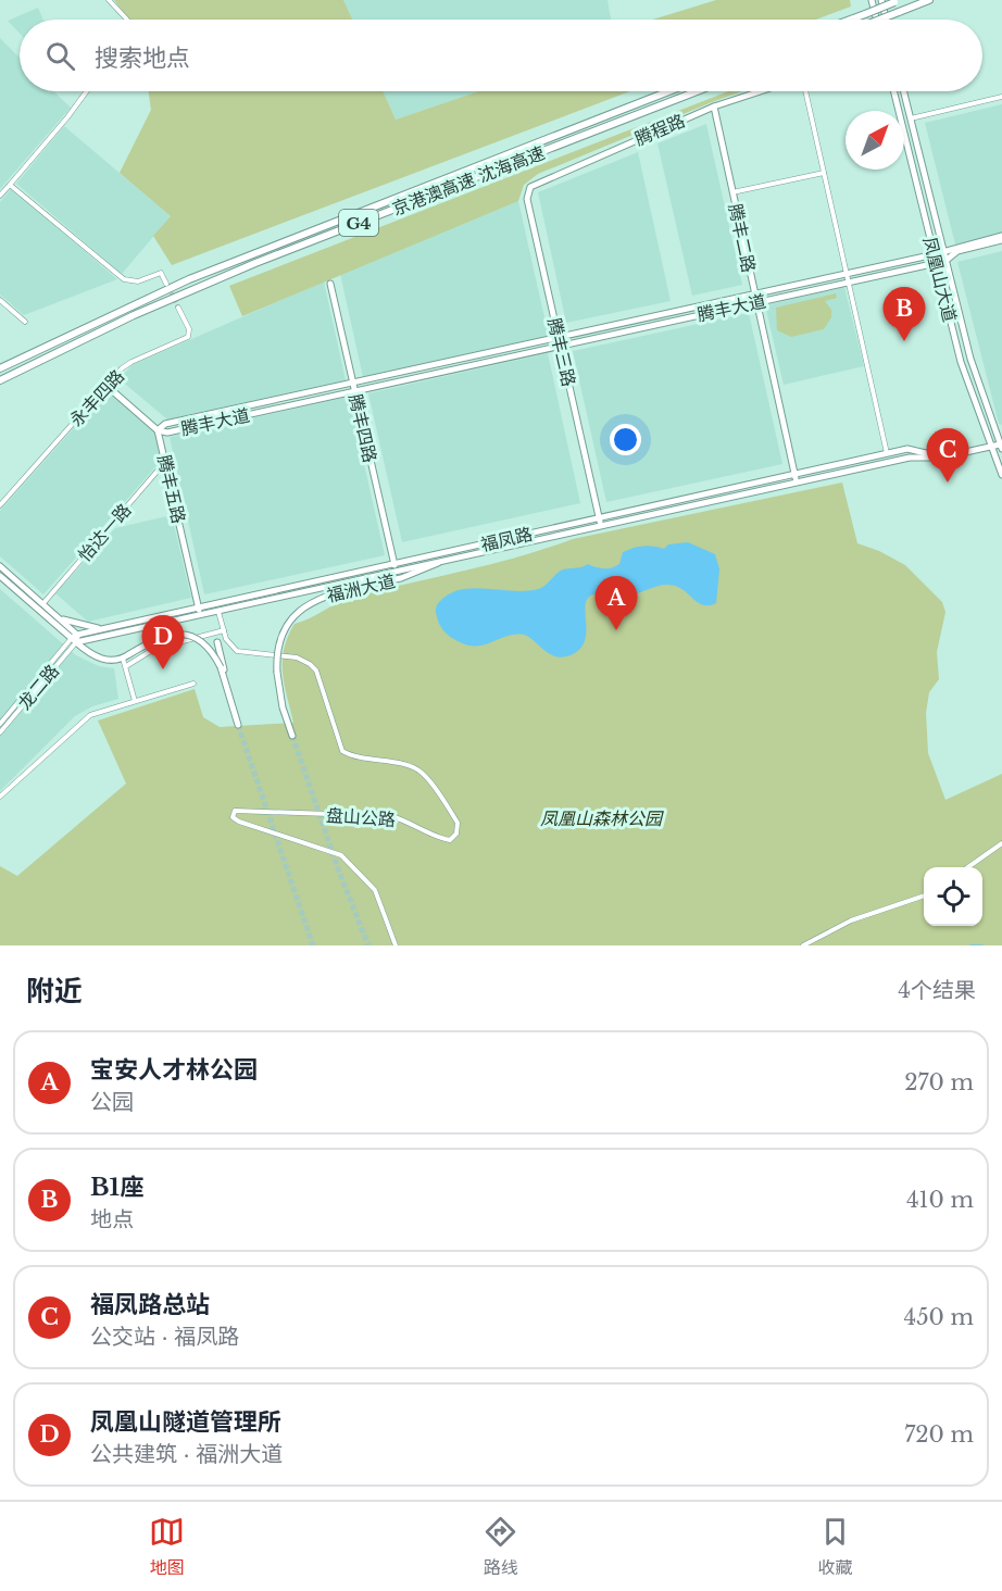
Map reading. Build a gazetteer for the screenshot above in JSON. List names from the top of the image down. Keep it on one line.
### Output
{"streets":{"highway":["京港澳高速 沈海高速","G4"],"main road":["腾程路","腾丰二路","凤凰山大道","腾丰大道","腾丰三路","腾丰四路","腾丰五路","福凤路","福洲大道"],"street":["永丰四路","怡达一路","龙二路","盘山公路"]},"crossings":[["腾程路","腾丰二路"],["腾程路","腾丰三路"],["腾丰二路","腾丰大道"],["腾丰二路","福凤路"],["凤凰山大道","腾丰大道"],["凤凰山大道","福凤路"],["腾丰大道","腾丰三路"],["腾丰大道","腾丰四路"],["腾丰大道","腾丰五路"],["腾丰三路","福凤路"],["永丰四路","腾丰五路"],["腾丰四路","福凤路"],["腾丰五路","怡达一路"],["腾丰五路","福凤路"],["福凤路","福洲大道"],["福凤路","龙二路"],["福凤路","盘山公路"]],"parks":["凤凰山森林公园"],"north":"top right","page":{"search":"搜索地点","pins":["B","C","A","D"],"heading":["附近","4个结果"],"list":[{"mark":"A","name":"宝安人才林公园","note":"公园","value":"270 m"},{"mark":"B","name":"B1座","note":"地点","value":"410 m"},{"mark":"C","name":"福凤路总站","note":"公交站 · 福凤路","value":"450 m"},{"mark":"D","name":"凤凰山隧道管理所","note":"公共建筑 · 福洲大道","value":"720 m"}],"nav":["地图","路线","收藏"]}}
